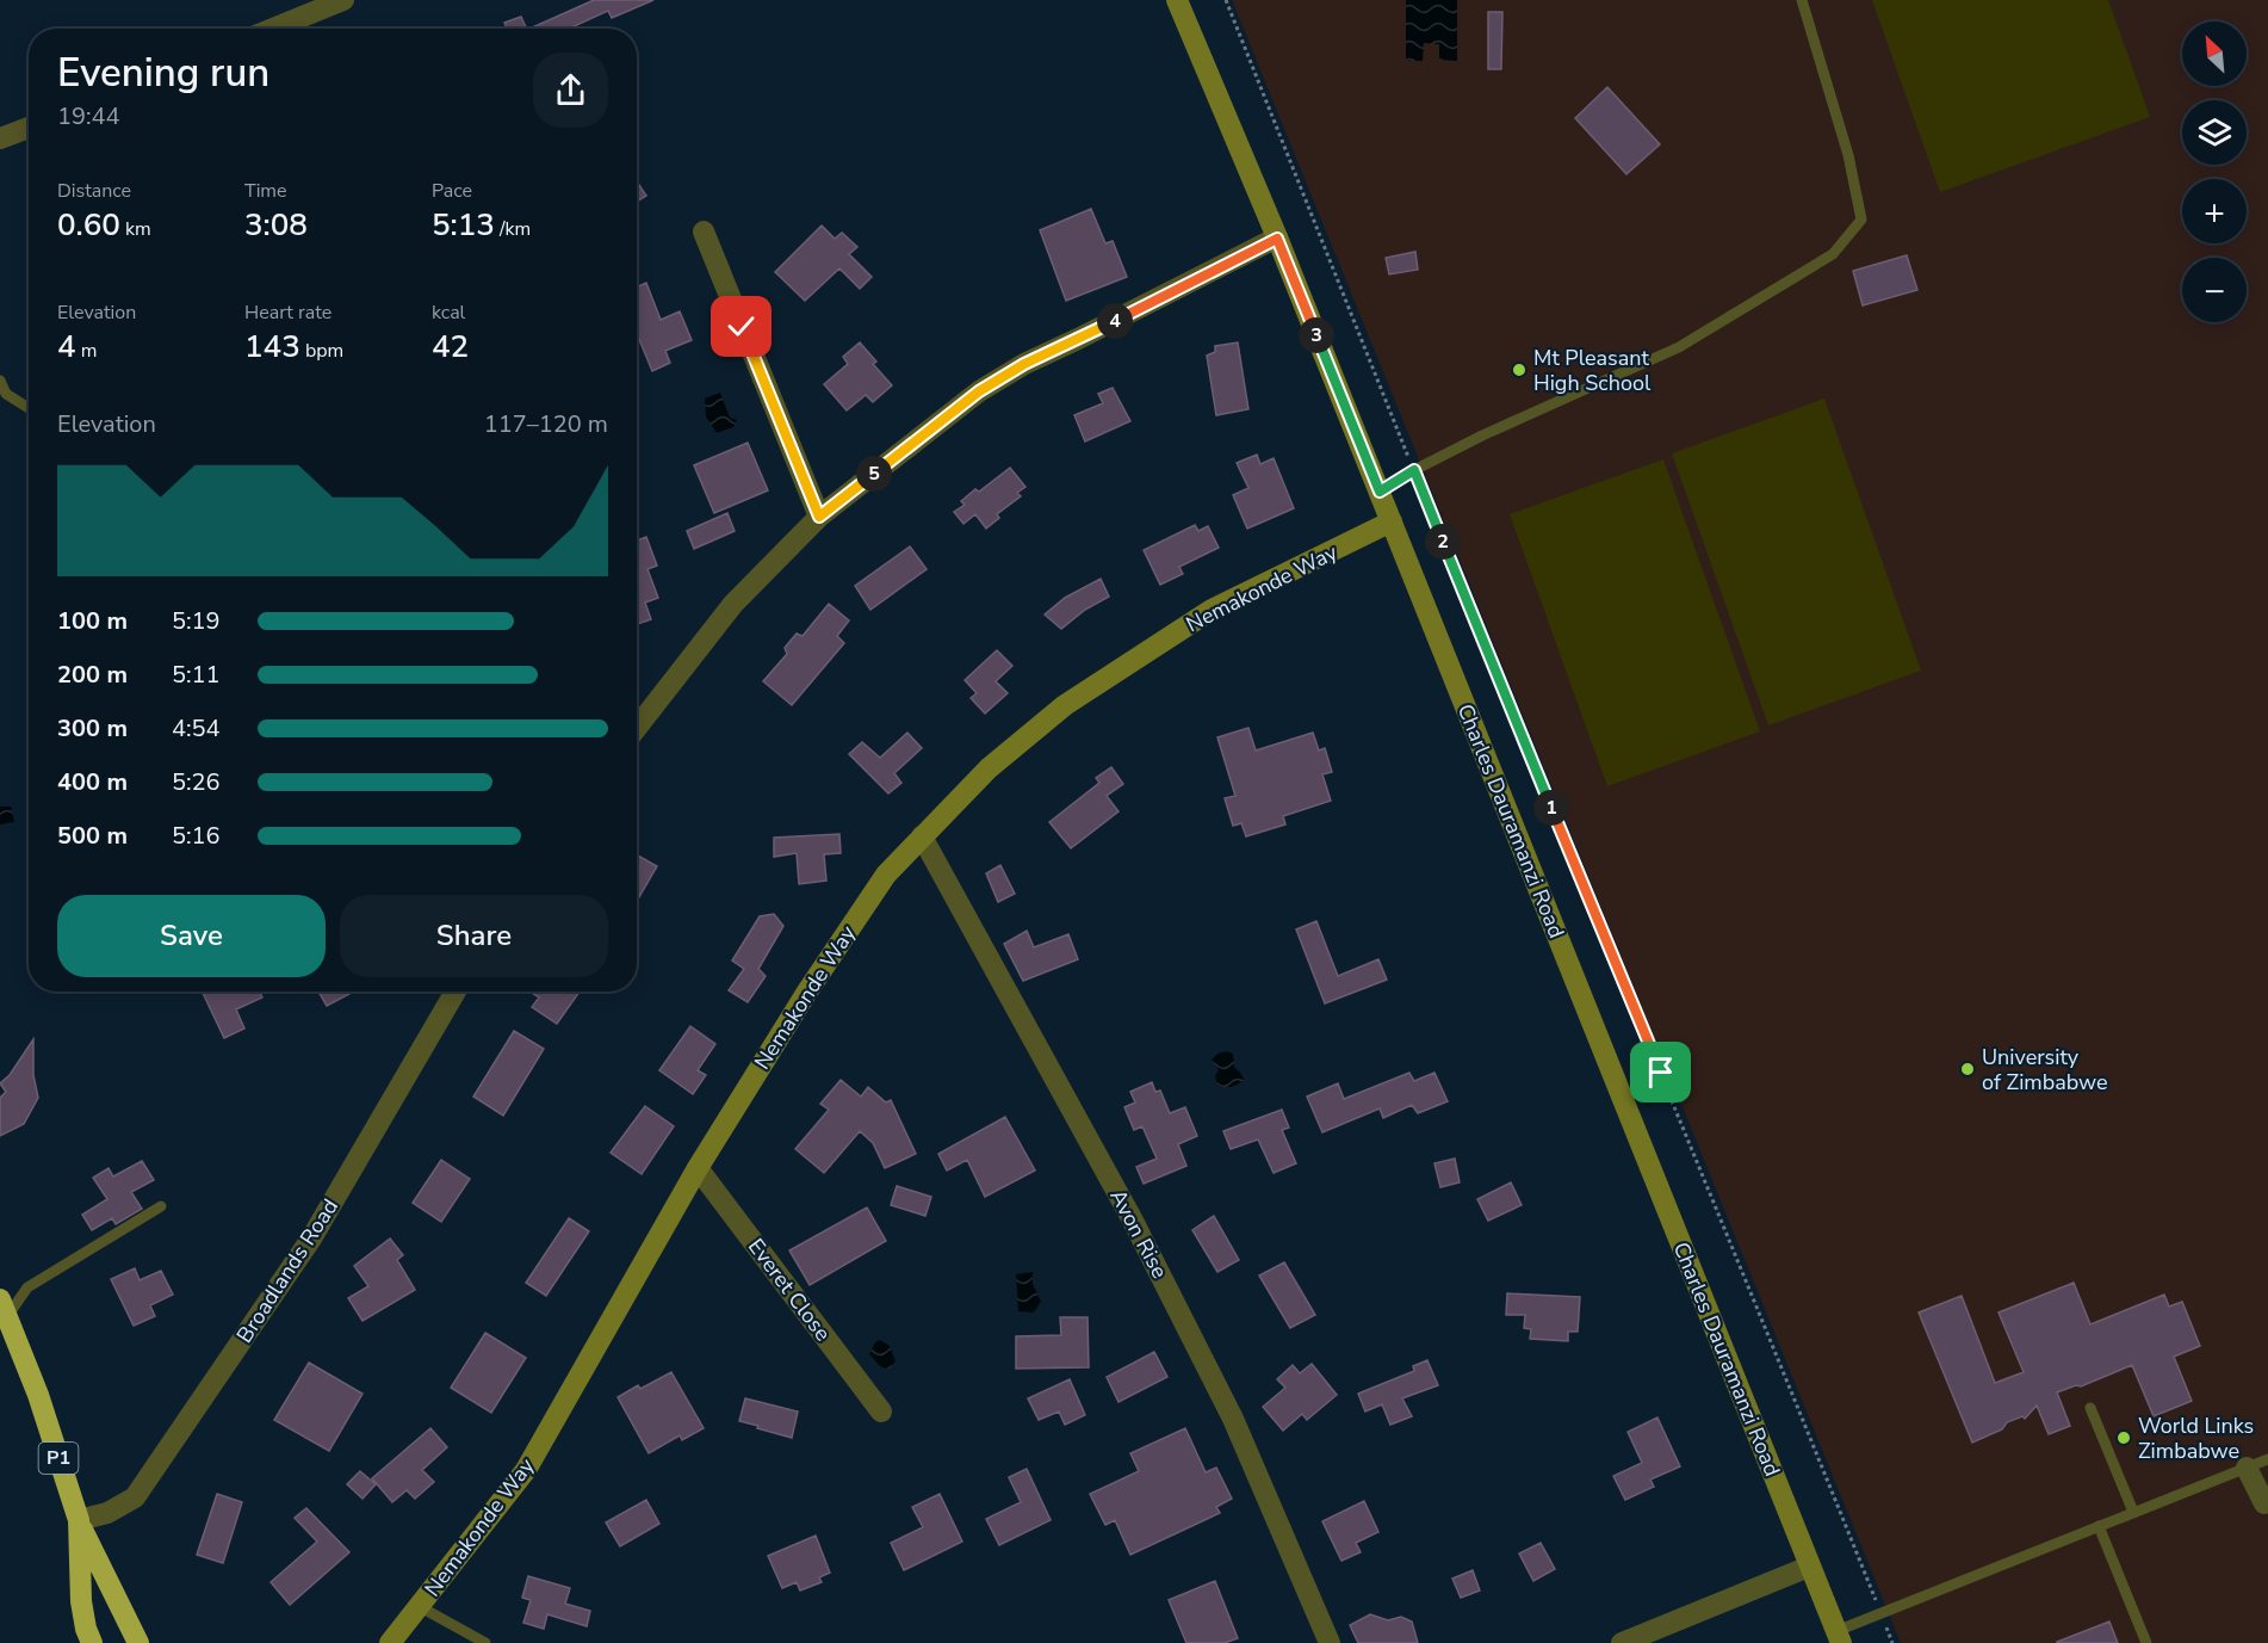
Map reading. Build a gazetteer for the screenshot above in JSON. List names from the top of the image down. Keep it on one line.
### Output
{"streets":{"highway":["P1"],"street":["Nemakonde Way","Charles Dauramanzi Road","Avon Rise","Broadlands Road","Everet Close"]},"crossings":[["Nemakonde Way","Charles Dauramanzi Road"],["Nemakonde Way","Avon Rise"],["Nemakonde Way","Everet Close"],["Broadlands Road","P1"]],"places":["Mt Pleasant High School","University of Zimbabwe","World Links Zimbabwe"],"north":"top left","page":{"map_buttons":["+","−"],"heading":["Evening run","19:44"],"stats":[["Distance","0.60 km"],["Time","3:08"],["Pace","5:13 /km"],["Elevation","4 m"],["Heart rate","143 bpm"],["kcal","42"]],"pins":["4","3","5","2","1"],"chart":["Elevation","117–120 m"],"list":[{"name":"100 m","note":"5:19"},{"name":"200 m","note":"5:11"},{"name":"300 m","note":"4:54"},{"name":"400 m","note":"5:26"},{"name":"500 m","note":"5:16"}],"buttons":["Save","Share"]}}
